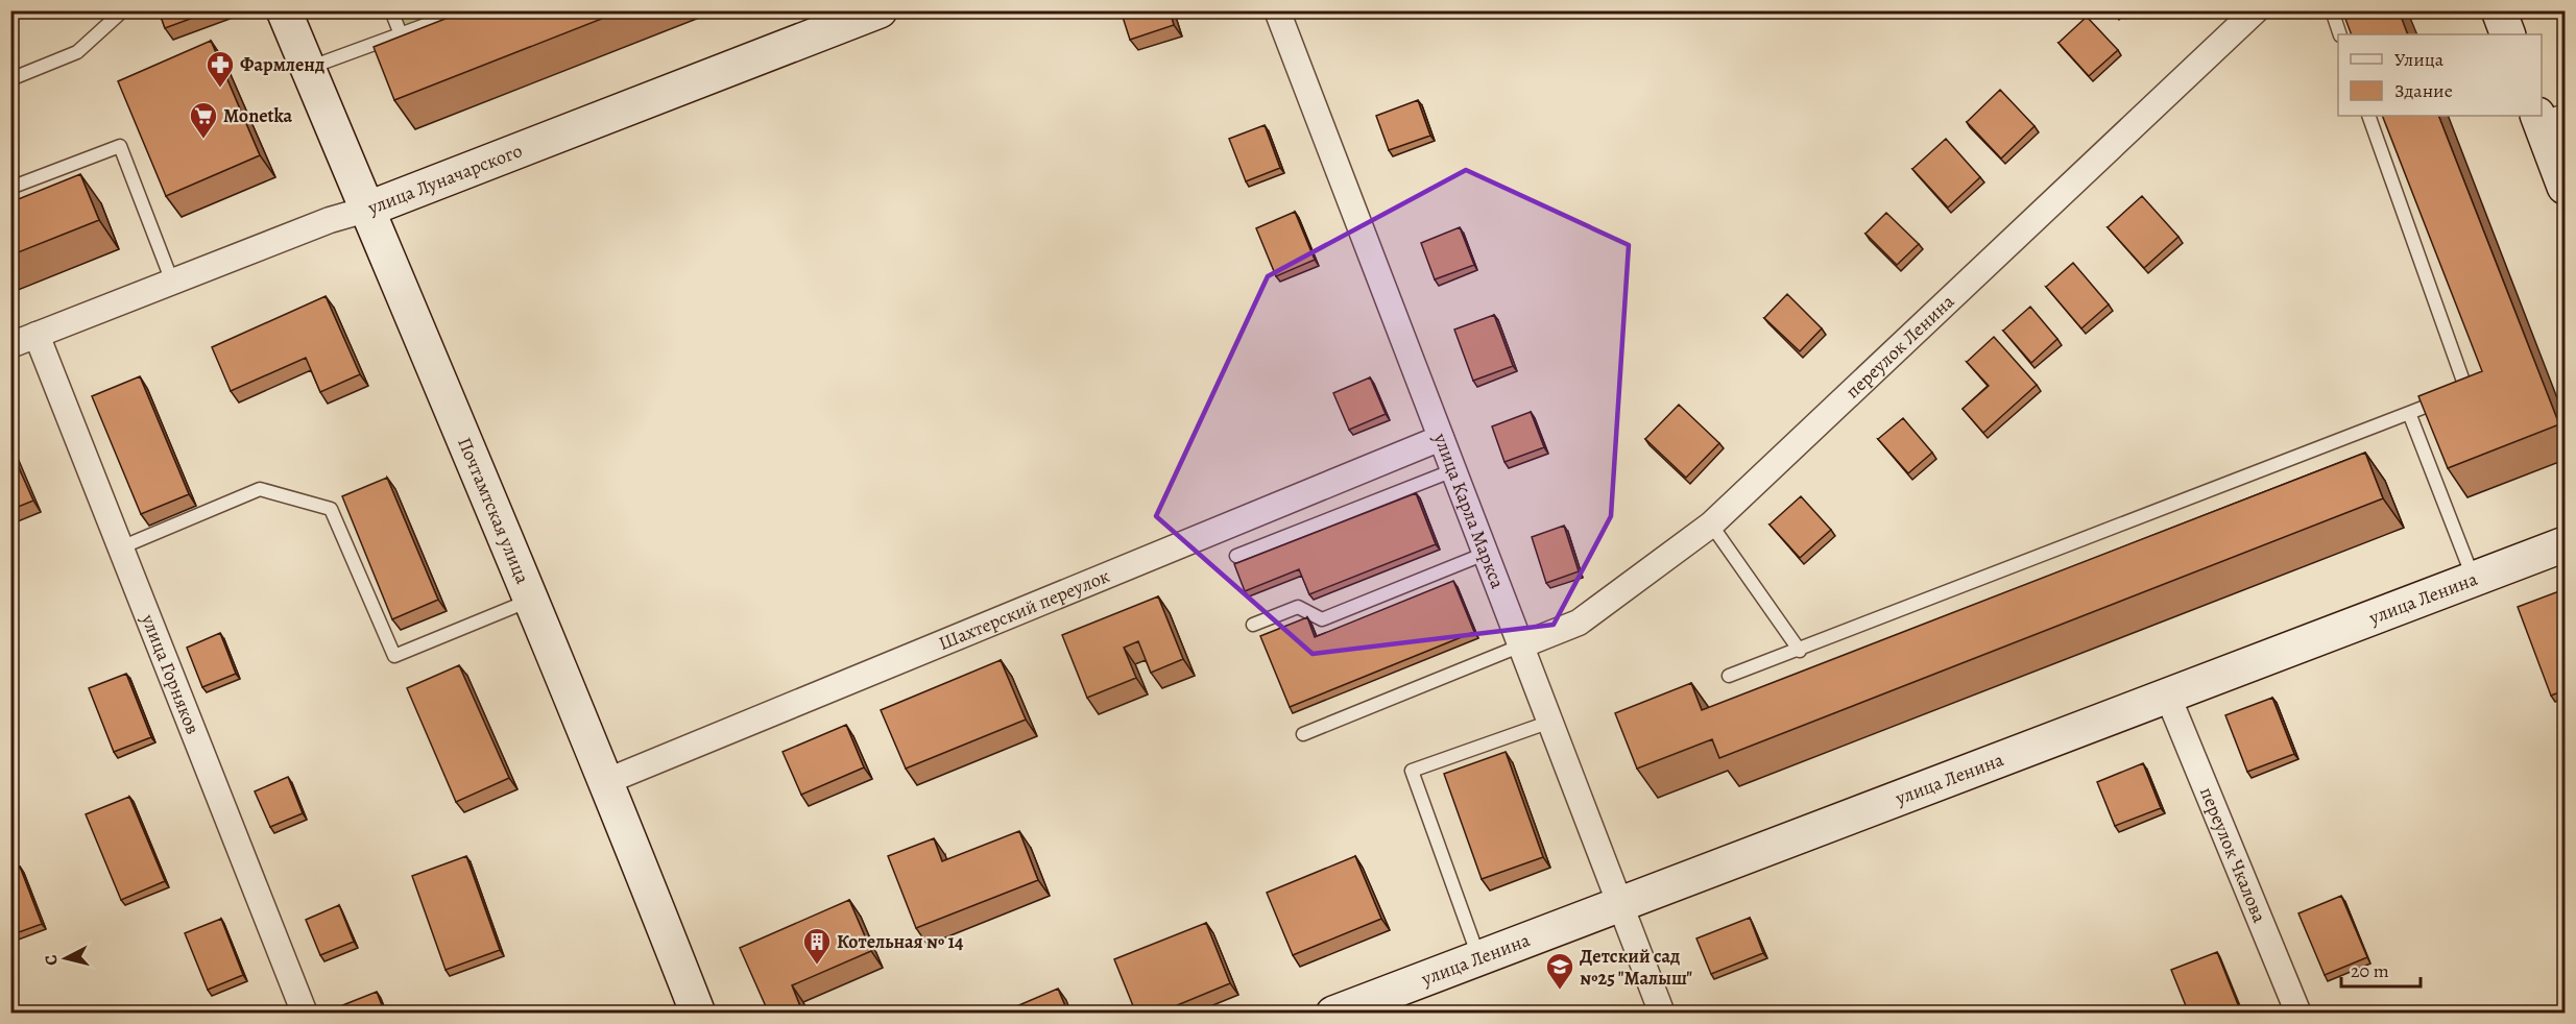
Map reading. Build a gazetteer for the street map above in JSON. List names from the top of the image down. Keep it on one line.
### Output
{"streets":{"street":["улица Луначарского","переулок Ленина","Почтамтская улица","улица Карла Маркса","улица Ленина","Шахтерский переулок","улица Горняков","переулок Чкалова"]},"crossings":[["улица Луначарского","Почтамтская улица"],["улица Луначарского","улица Горняков"],["переулок Ленина","улица Карла Маркса"],["Почтамтская улица","Шахтерский переулок"],["улица Карла Маркса","улица Ленина"],["улица Карла Маркса","Шахтерский переулок"],["улица Ленина","переулок Чкалова"]],"places":{"pharmacy":["Фармленд"],"supermarket":["Monetka"],"building":["Котельная № 14"],"school or university":["Детский сад №25 \"Малыш\""]},"legend":["Улица","Здание"],"scale_bar":"20 m","north":"left"}
